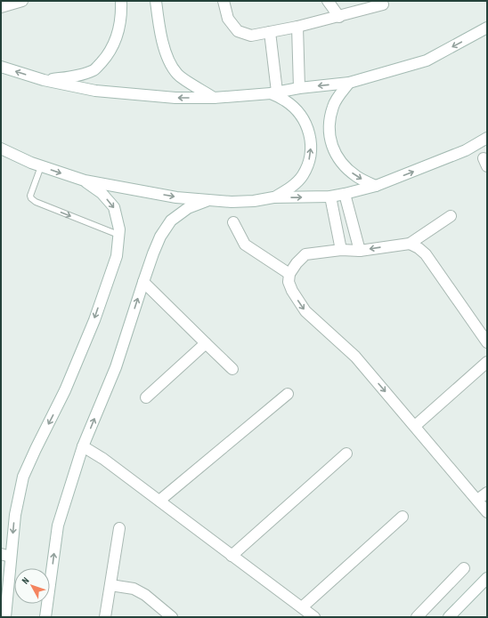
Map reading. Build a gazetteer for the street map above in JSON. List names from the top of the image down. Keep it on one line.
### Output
{"north":"top left"}
